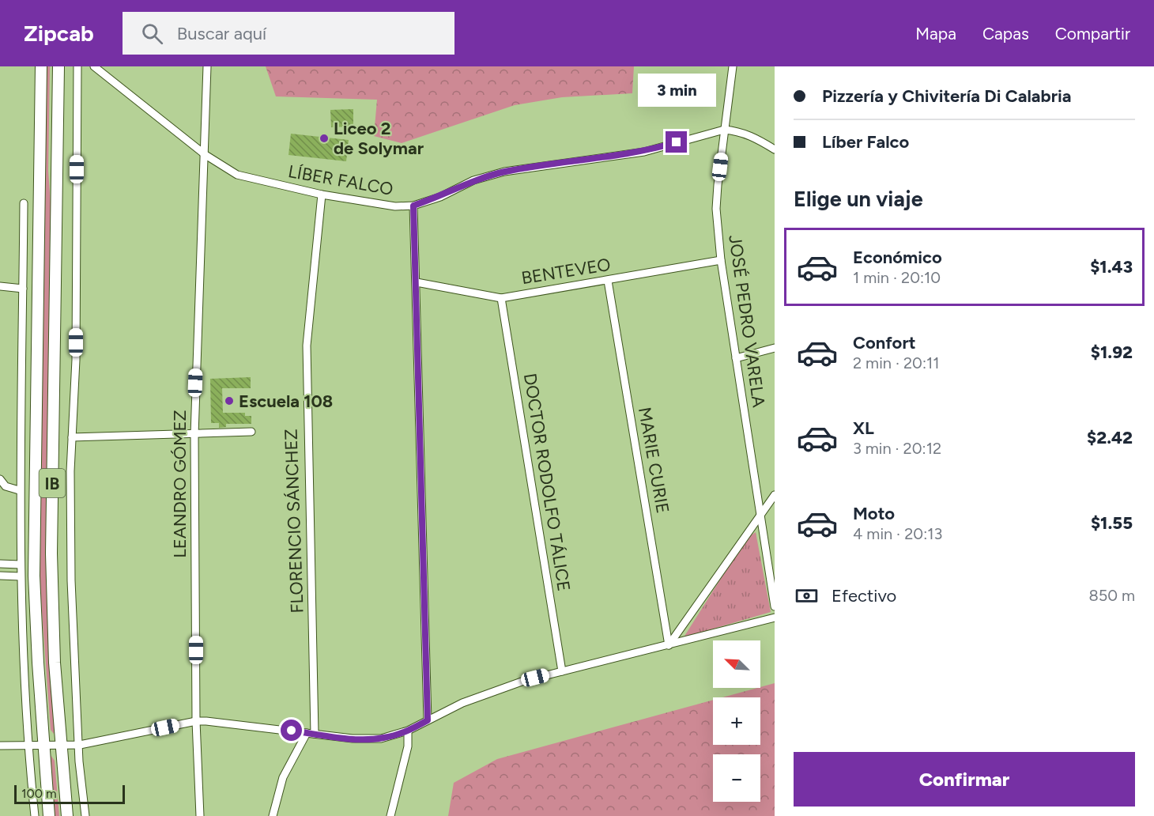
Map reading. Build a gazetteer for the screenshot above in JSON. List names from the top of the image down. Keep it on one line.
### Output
{"streets":{"highway":["IB"],"street":["LÍBER FALCO","BENTEVEO","JOSÉ PEDRO VARELA","MARIE CURIE","DOCTOR RODOLFO TÁLICE","LEANDRO GÓMEZ","FLORENCIO SÁNCHEZ"]},"crossings":[["LÍBER FALCO","JOSÉ PEDRO VARELA"],["LÍBER FALCO","LEANDRO GÓMEZ"],["LÍBER FALCO","FLORENCIO SÁNCHEZ"],["BENTEVEO","JOSÉ PEDRO VARELA"],["BENTEVEO","MARIE CURIE"],["BENTEVEO","DOCTOR RODOLFO TÁLICE"]],"places":["Liceo 2 de Solymar","Escuela 108"],"scale_bar":"100 m","north":"top left","page":{"header":"Zipcab","search":"Buscar aquí","nav":["Mapa","Capas","Compartir"],"banner":["Pizzería y Chivitería Di Calabria","Líber Falco"],"bubble":"3 min","heading":"Elige un viaje","list":[{"name":"Económico","note":"1 min · 20:10","value":"$1.43"},{"name":"Confort","note":"2 min · 20:11","value":"$1.92"},{"name":"XL","note":"3 min · 20:12","value":"$2.42"},{"name":"Moto","note":"4 min · 20:13","value":"$1.55"}],"pay":["Efectivo","850 m"],"map_buttons":["+","−"],"buttons":"Confirmar","scale":"100 m"}}
